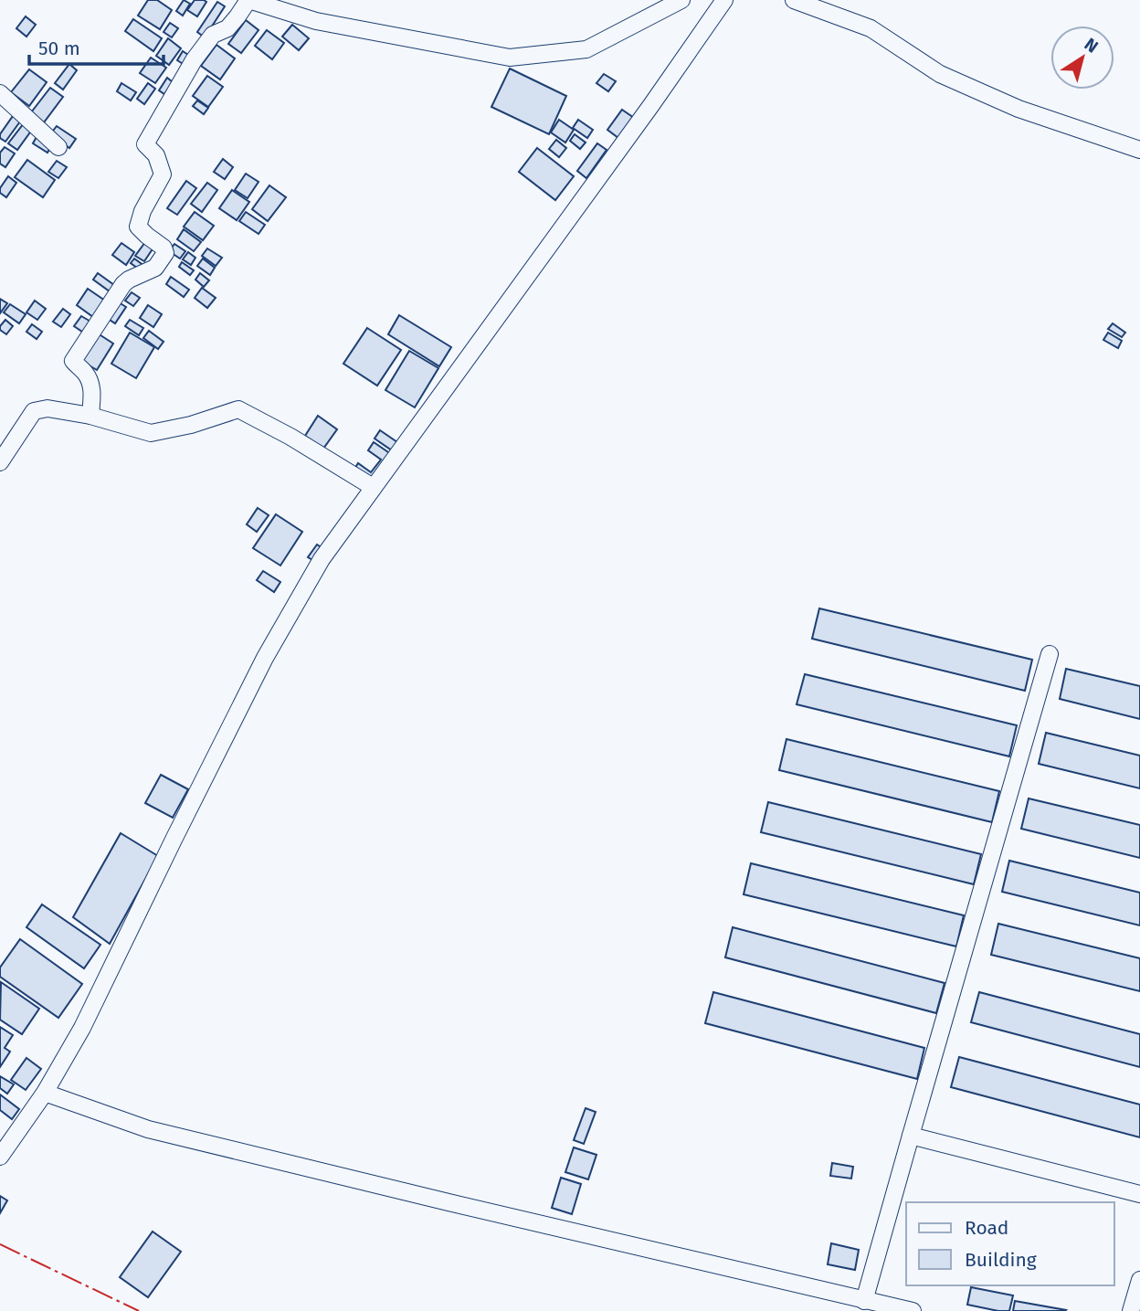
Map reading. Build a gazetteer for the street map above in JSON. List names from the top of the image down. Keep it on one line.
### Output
{"legend":["Road","Building"],"scale_bar":"50 m","north":"top right"}
